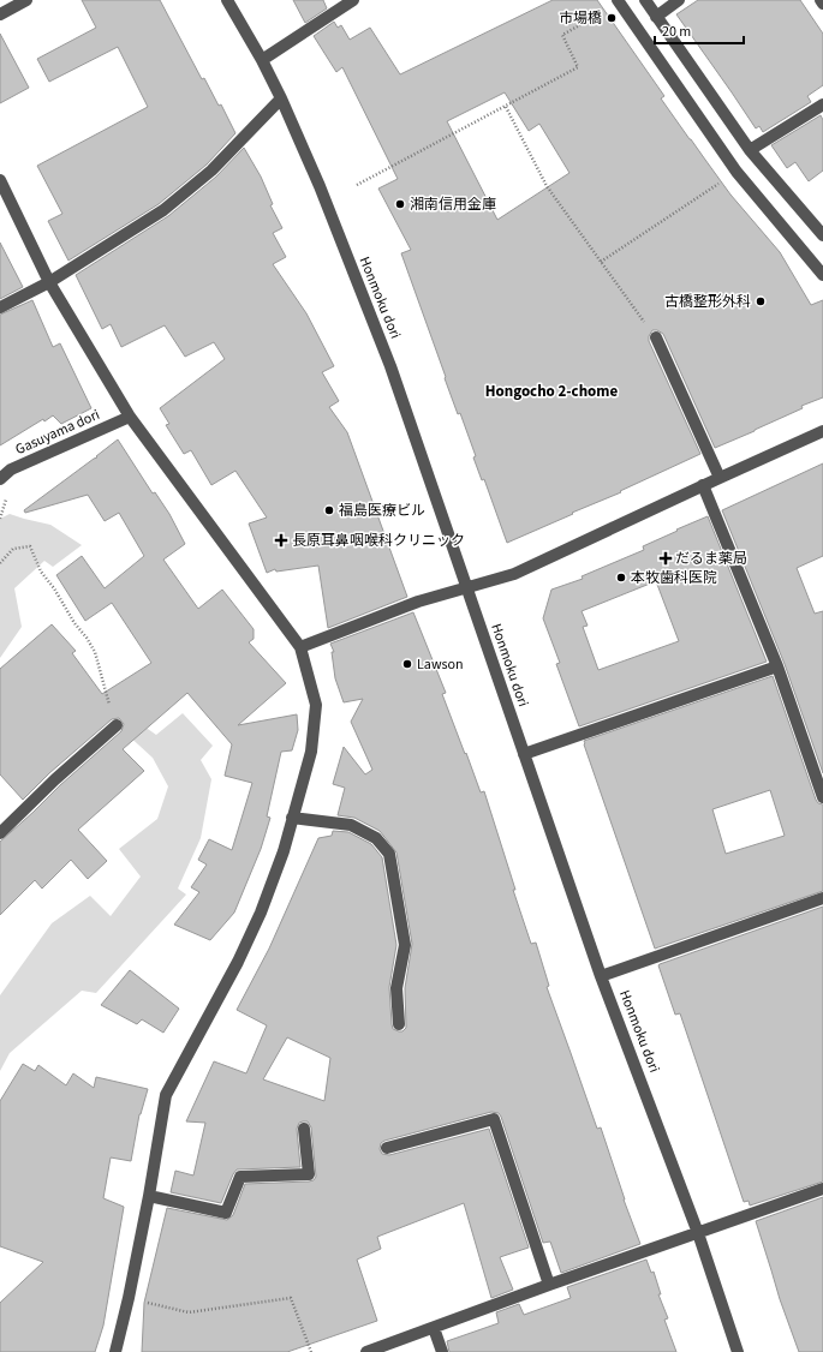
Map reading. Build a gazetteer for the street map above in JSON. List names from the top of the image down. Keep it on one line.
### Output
{"streets":{"street":["Honmoku dori","Gasuyama dori"]},"districts":["Hongocho 2-chome"],"places":{"other":["市場橋","湘南信用金庫","古橋整形外科","福島医療ビル","本牧歯科医院","Lawson"],"health":["長原耳鼻咽喉科クリニック","だるま薬局"]},"scale_bar":"20 m"}
